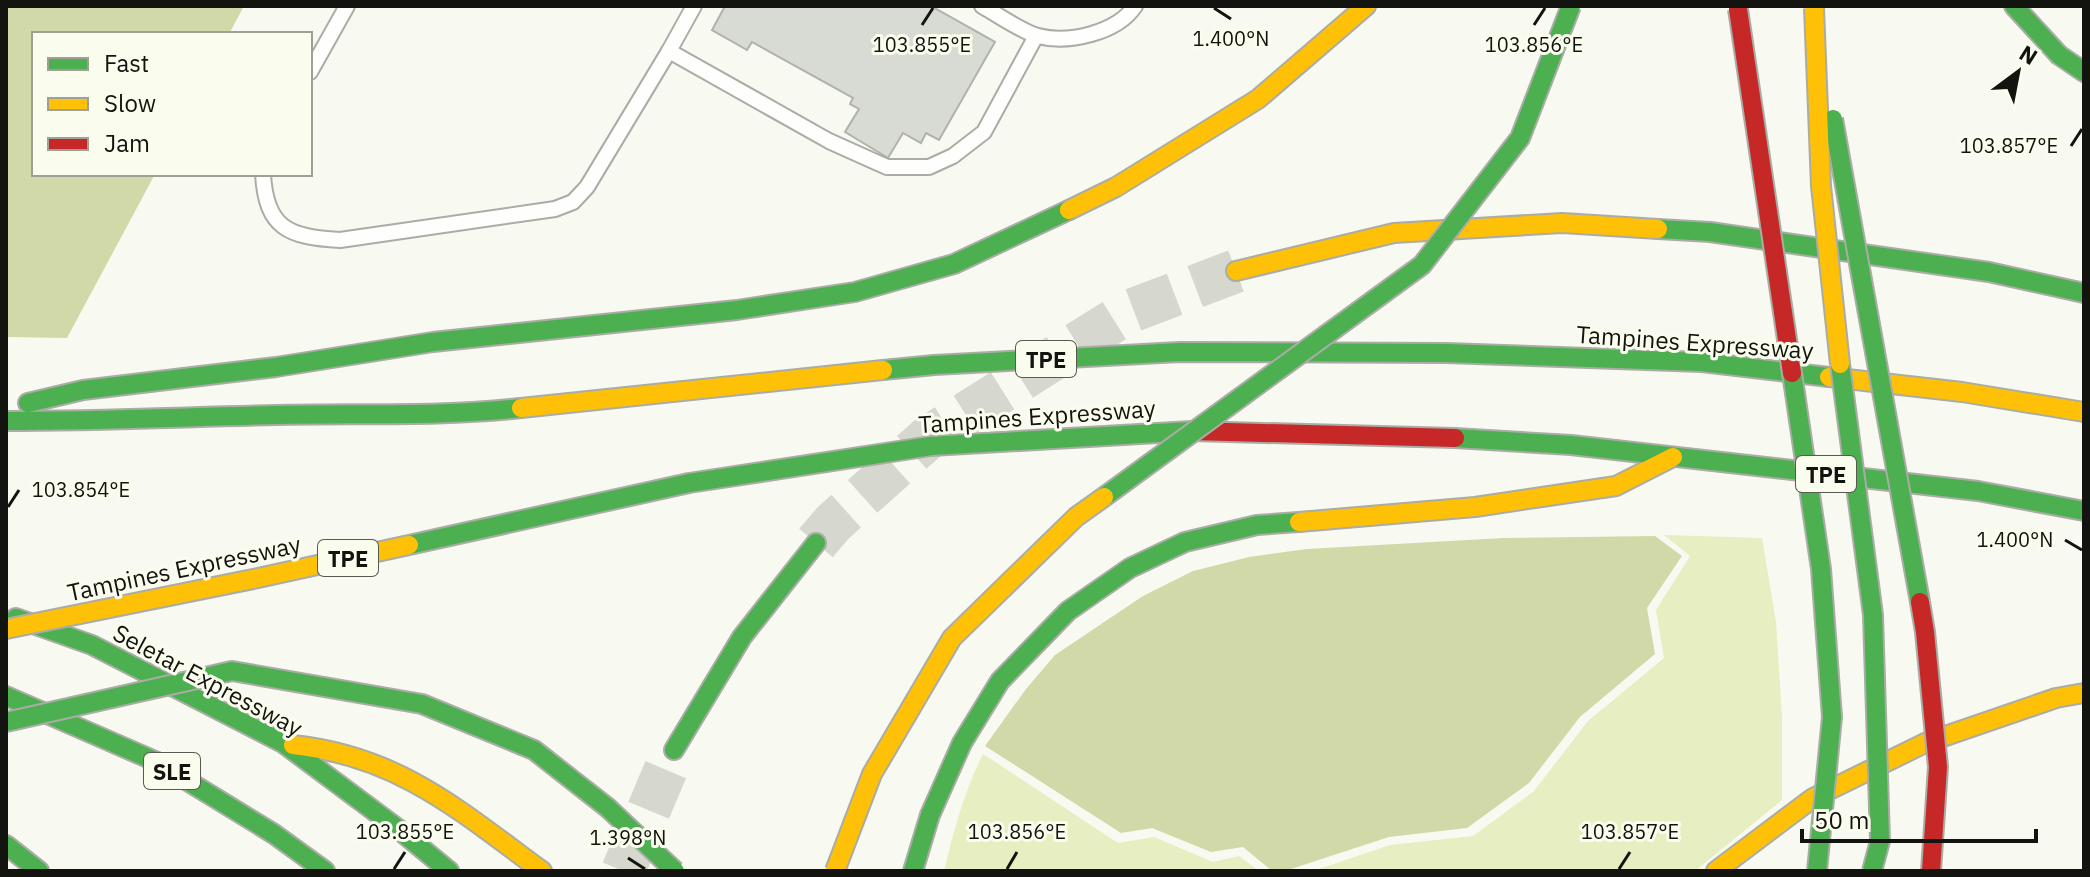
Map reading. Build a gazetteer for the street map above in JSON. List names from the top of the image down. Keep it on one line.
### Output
{"streets":{"main road":["Tampines Expressway","TPE","Seletar Expressway","SLE"]},"legend":["Fast","Slow","Jam"],"scale_bar":"50 m","north":"top right","coordinates":["1.400°N","103.855°E","103.856°E","103.857°E","103.854°E","1.398°N"]}
